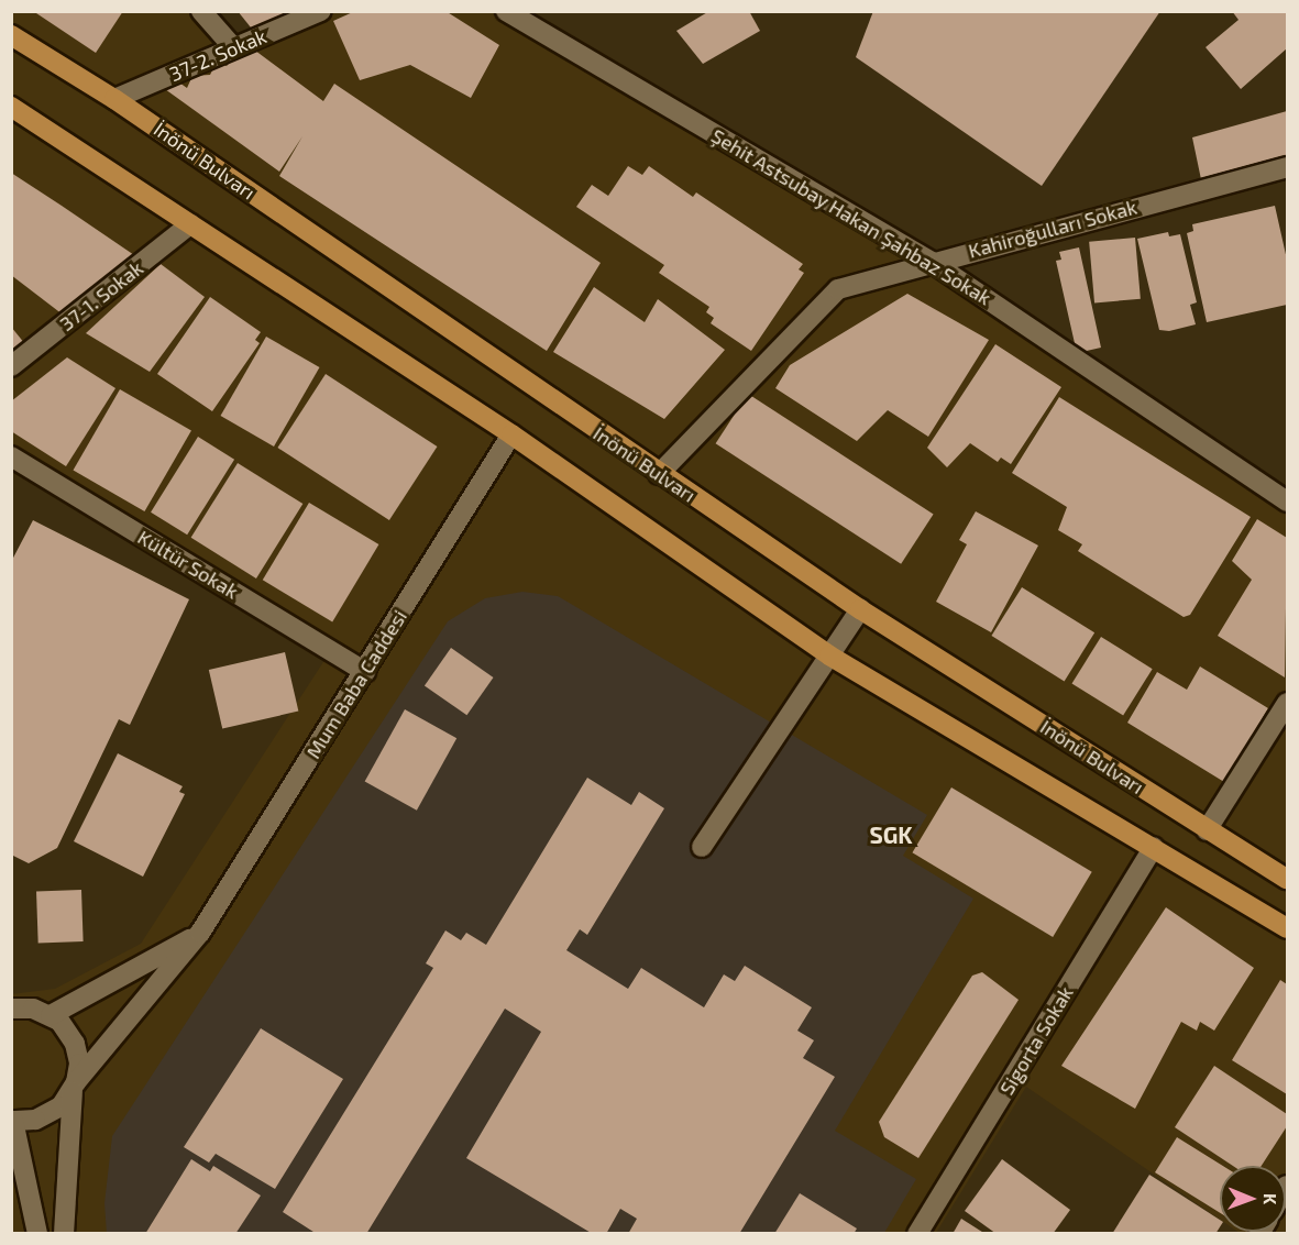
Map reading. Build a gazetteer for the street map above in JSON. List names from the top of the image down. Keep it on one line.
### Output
{"streets":{"main road":["İnönü Bulvarı"],"street":["37-2. Sokak","Şehit Astsubay Hakan Şahbaz Sokak","Kahiroğulları Sokak","37-1. Sokak","Kültür Sokak","Mum Baba Caddesi","Sigorta Sokak"]},"crossings":[["37-2. Sokak","İnönü Bulvarı"],["İnönü Bulvarı","Kahiroğulları Sokak"],["Şehit Astsubay Hakan Şahbaz Sokak","Kahiroğulları Sokak"],["Kültür Sokak","Mum Baba Caddesi"]],"districts":["SGK"],"north":"right"}
